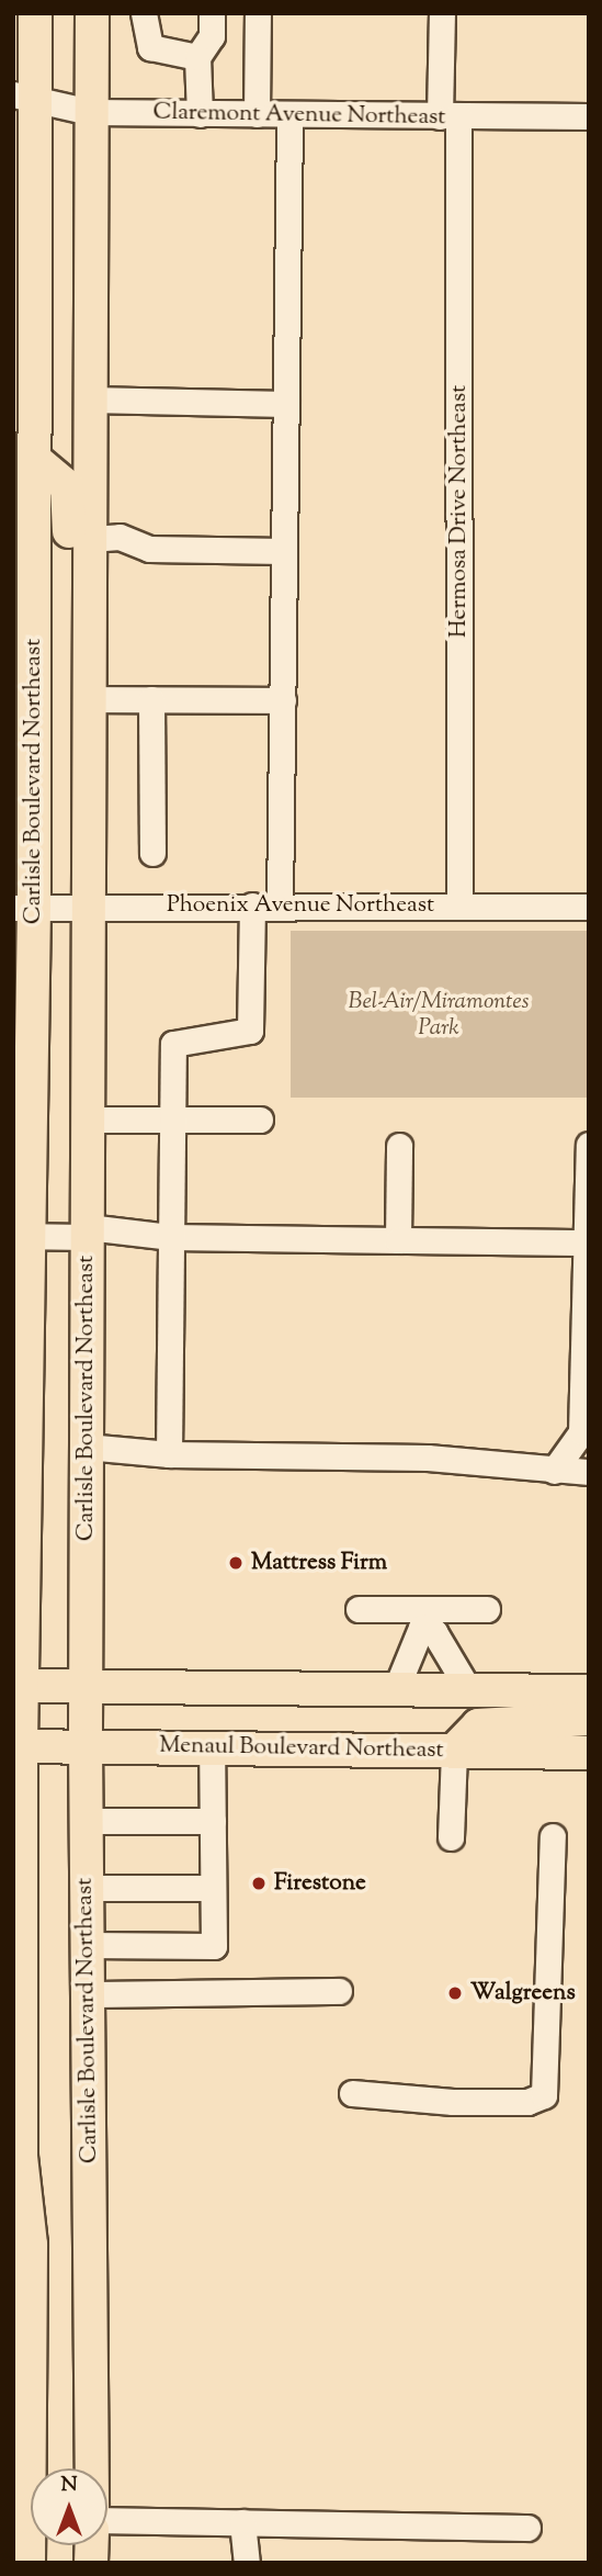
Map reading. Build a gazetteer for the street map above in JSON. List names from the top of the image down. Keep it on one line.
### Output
{"streets":{"main road":["Carlisle Boulevard Northeast","Menaul Boulevard Northeast"],"street":["Claremont Avenue Northeast","Hermosa Drive Northeast","Phoenix Avenue Northeast"]},"crossings":[["Claremont Avenue Northeast","Hermosa Drive Northeast"],["Claremont Avenue Northeast","Carlisle Boulevard Northeast"],["Hermosa Drive Northeast","Phoenix Avenue Northeast"],["Carlisle Boulevard Northeast","Phoenix Avenue Northeast"],["Carlisle Boulevard Northeast","Menaul Boulevard Northeast"]],"parks":["Bel-Air/Miramontes Park"],"places":["Mattress Firm","Firestone","Walgreens"],"north":"top"}
